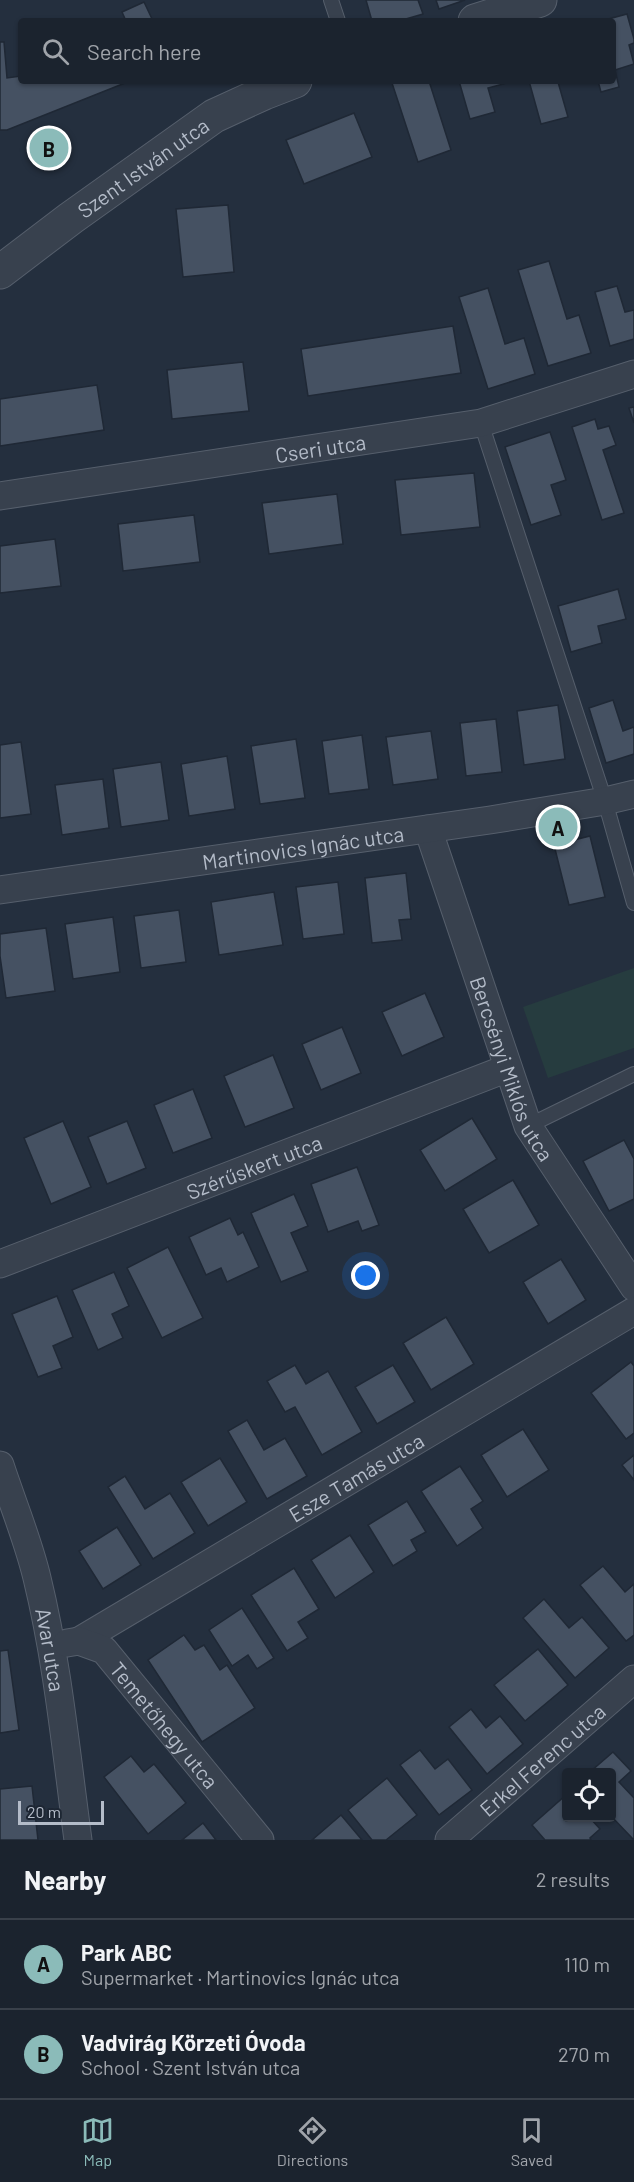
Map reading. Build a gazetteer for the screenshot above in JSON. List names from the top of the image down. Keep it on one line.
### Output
{"streets":{"street":["Szent István utca","Cseri utca","Martinovics Ignác utca","Bercsényi Miklós utca","Szérűskert utca","Esze Tamás utca","Avar utca","Temetőhegy utca","Erkel Ferenc utca"]},"crossings":[["Martinovics Ignác utca","Bercsényi Miklós utca"],["Bercsényi Miklós utca","Szérűskert utca"],["Esze Tamás utca","Temetőhegy utca"]],"scale_bar":"20 m","page":{"search":"Search here","pins":["B","A"],"scale":"20 m","heading":["Nearby","2 results"],"list":[{"mark":"A","name":"Park ABC","note":"Supermarket · Martinovics Ignác utca","value":"110 m"},{"mark":"B","name":"Vadvirág Körzeti Óvoda","note":"School · Szent István utca","value":"270 m"}],"nav":["Map","Directions","Saved"]}}
